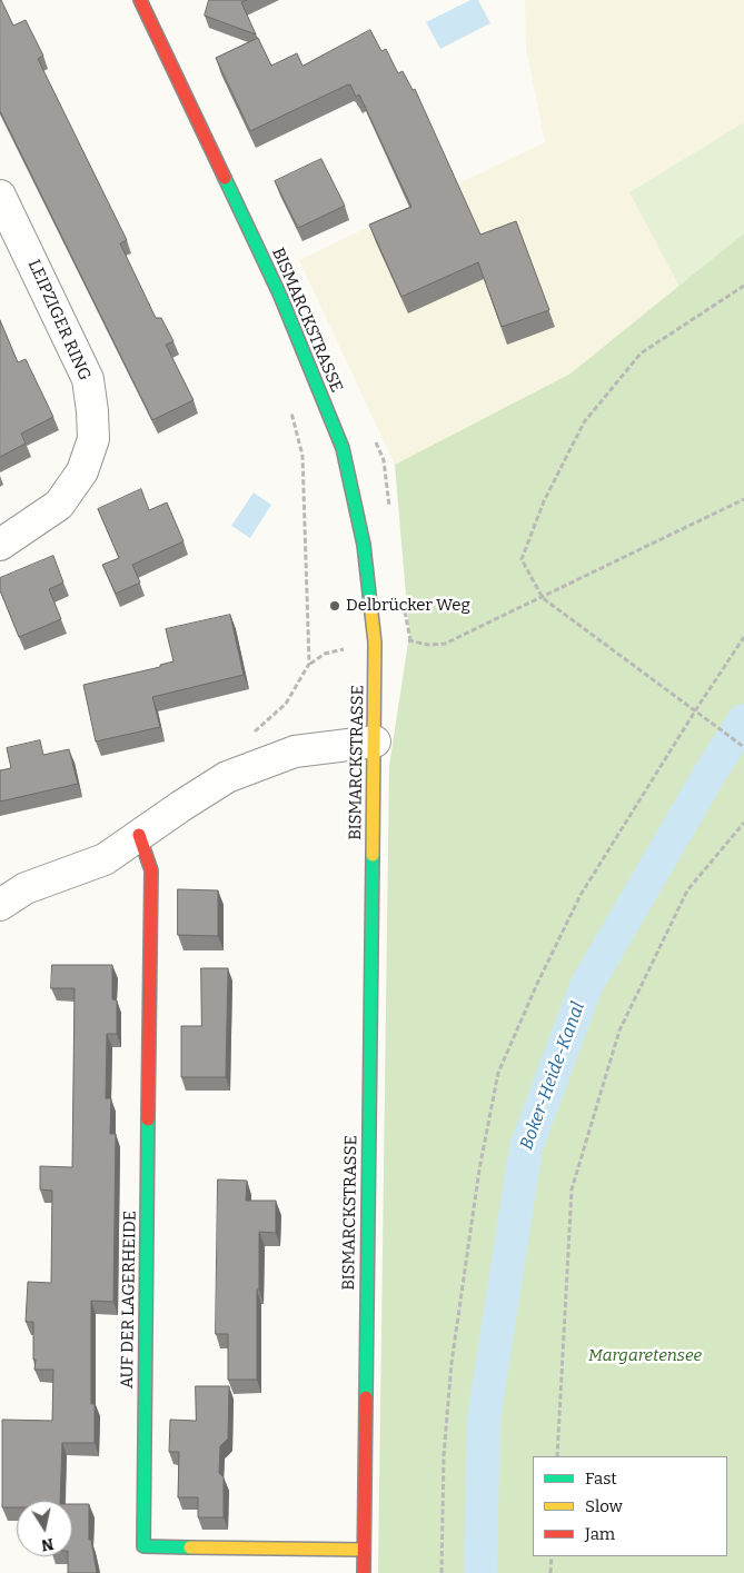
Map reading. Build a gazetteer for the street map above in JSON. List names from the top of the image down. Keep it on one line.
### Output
{"streets":{"main road":["BISMARCKSTRASSE","AUF DER LAGERHEIDE"],"street":["LEIPZIGER RING"]},"crossings":[["BISMARCKSTRASSE","AUF DER LAGERHEIDE"]],"water":["Boker-Heide-Kanal"],"parks":["Margaretensee"],"places":["Delbrücker Weg"],"legend":["Fast","Slow","Jam"],"north":"bottom"}
